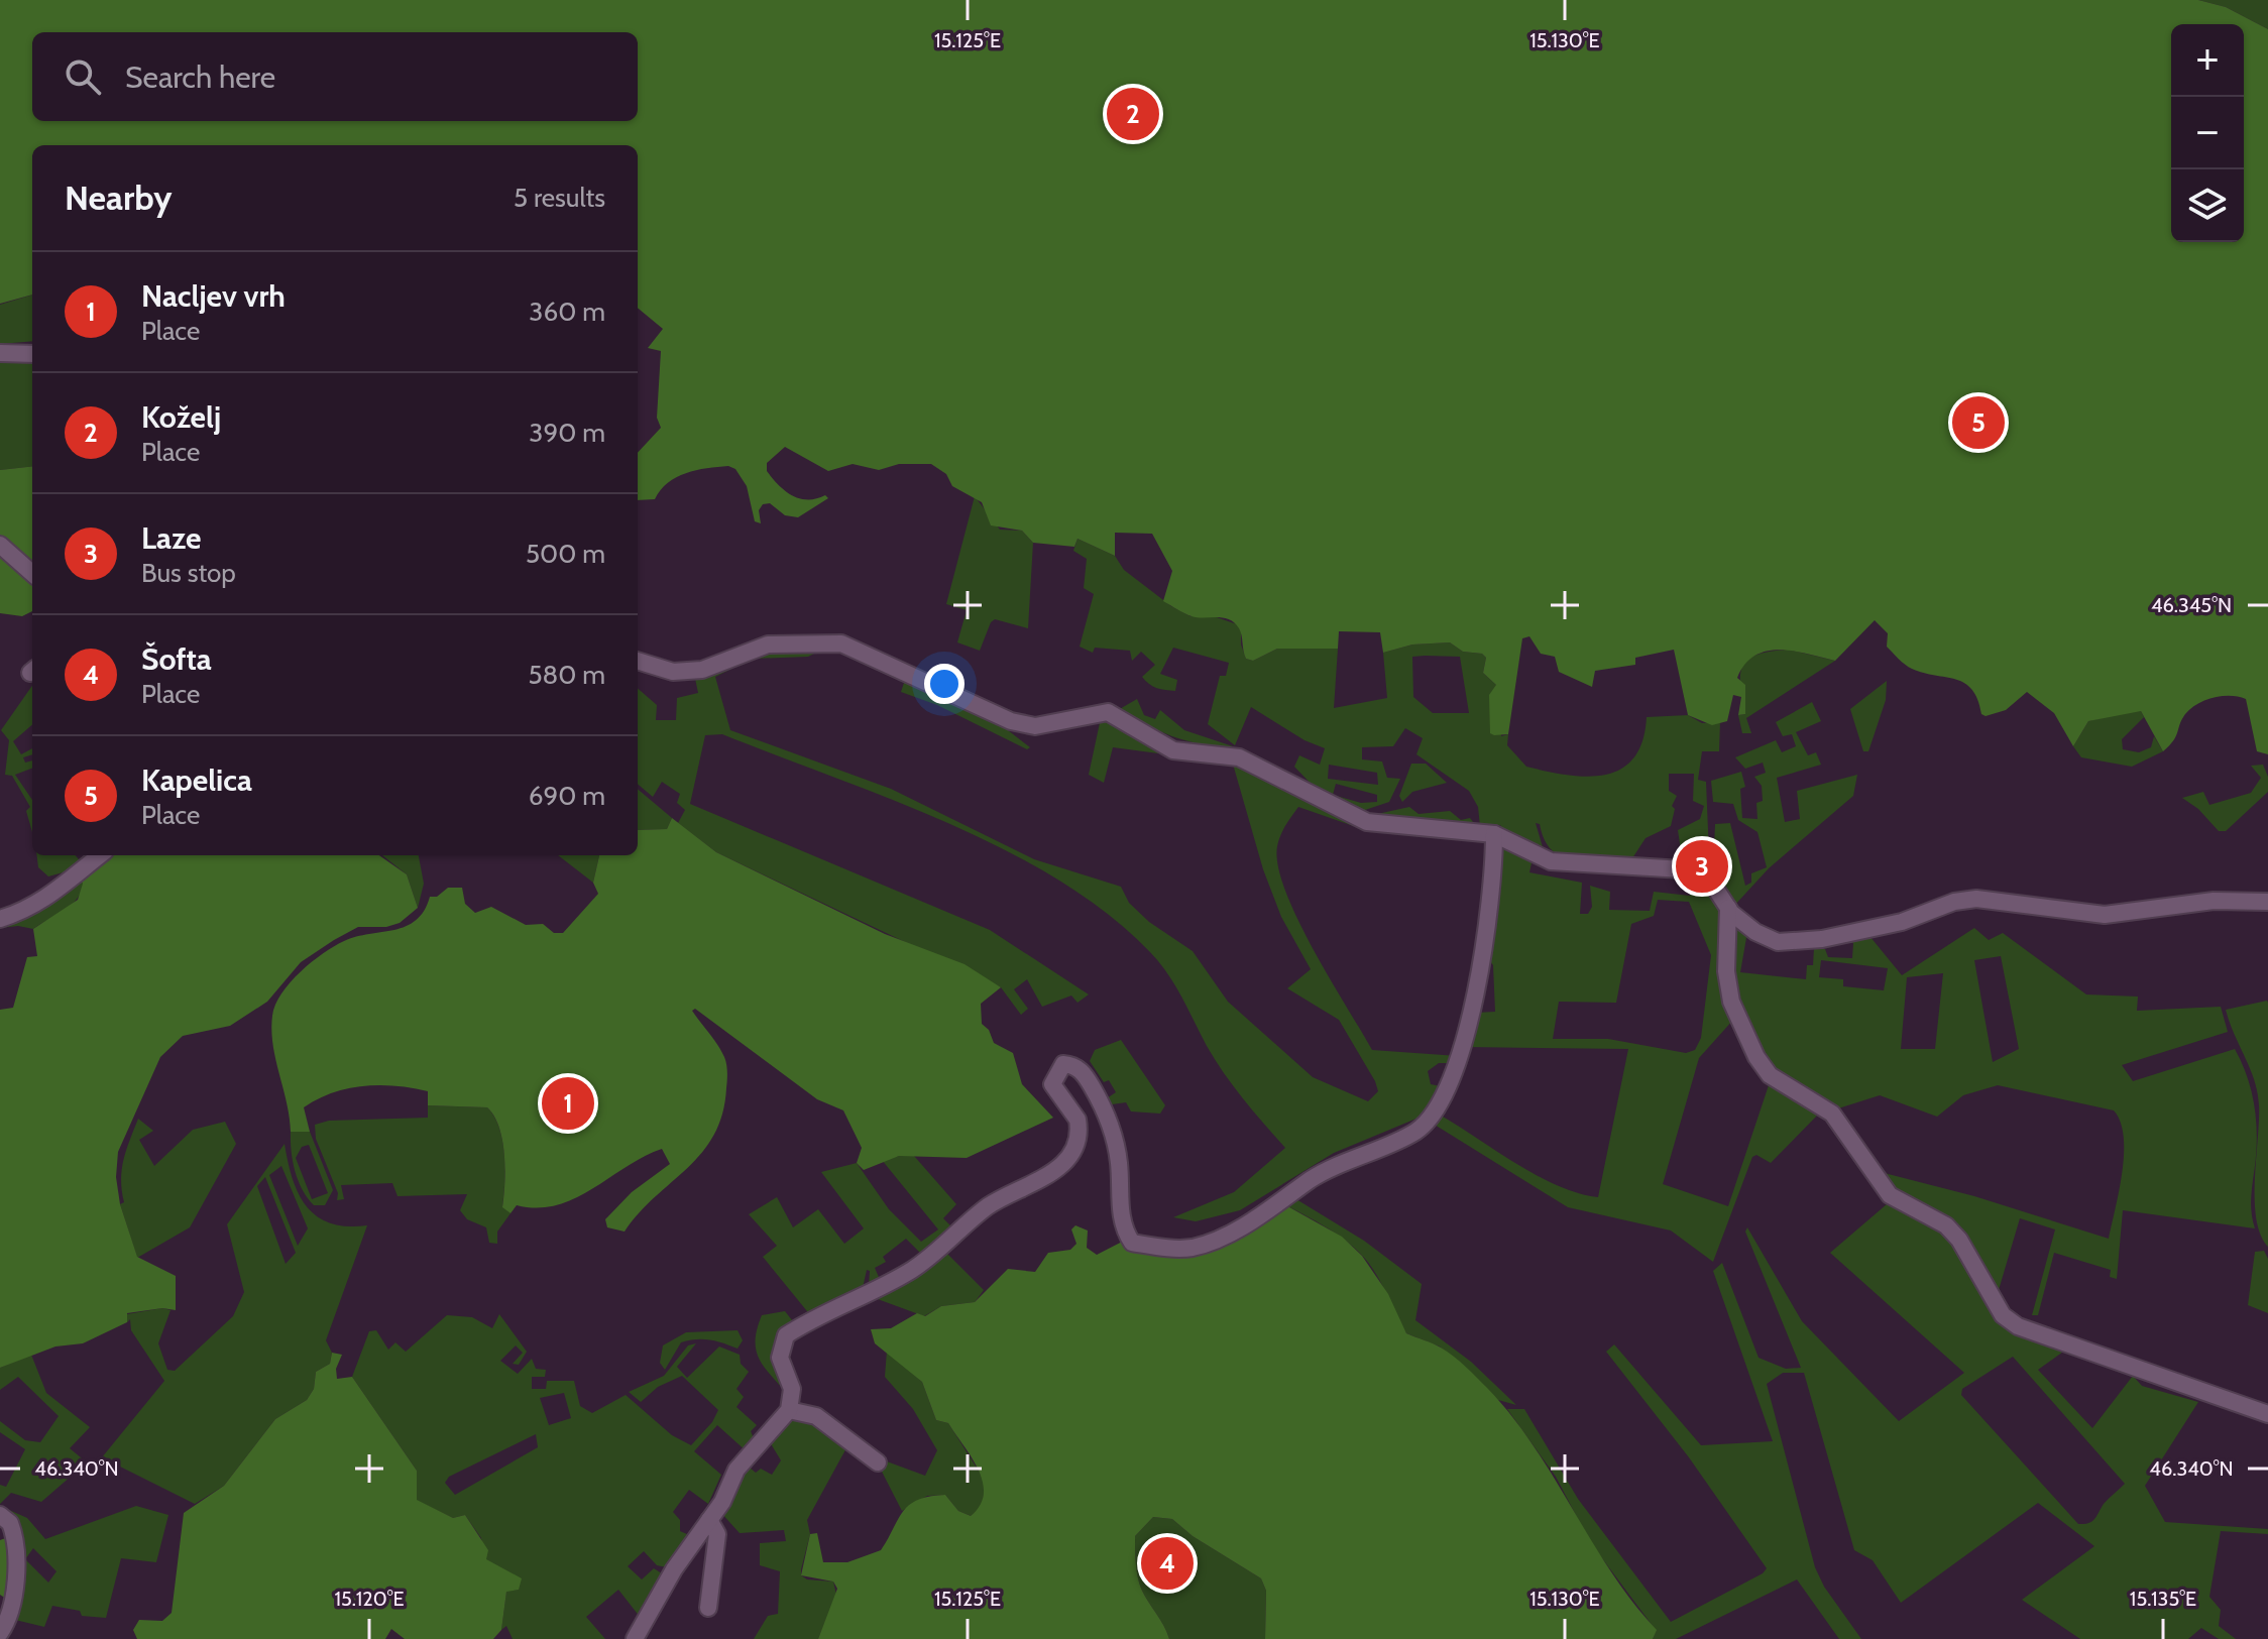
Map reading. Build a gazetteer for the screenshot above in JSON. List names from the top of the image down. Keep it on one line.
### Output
{"page":{"map_buttons":["+","−"],"search":"Search here","pins":["2","5","3","1","4"],"heading":["Nearby","5 results"],"list":[{"mark":"1","name":"Nacljev vrh","note":"Place","value":"360 m"},{"mark":"2","name":"Koželj","note":"Place","value":"390 m"},{"mark":"3","name":"Laze","note":"Bus stop","value":"500 m"},{"mark":"4","name":"Šofta","note":"Place","value":"580 m"},{"mark":"5","name":"Kapelica","note":"Place","value":"690 m"}]},"coordinates":["15.125°E","15.130°E","46.345°N","46.340°N","15.120°E","15.135°E"]}
